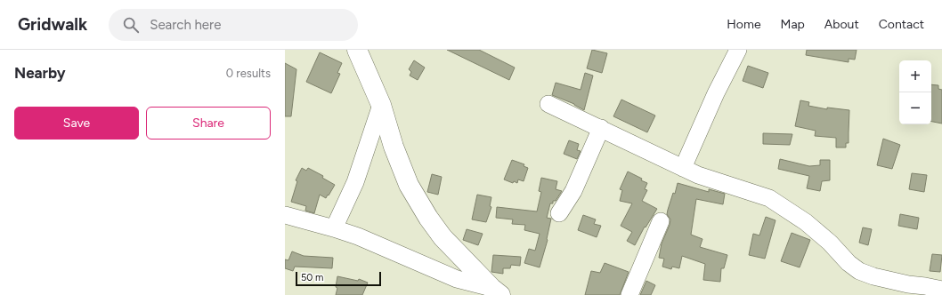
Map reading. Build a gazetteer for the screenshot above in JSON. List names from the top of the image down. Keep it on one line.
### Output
{"scale_bar":"50 m","page":{"header":"Gridwalk","search":"Search here","nav":["Home","Map","About","Contact"],"heading":["Nearby","0 results"],"map_buttons":["+","−"],"buttons":["Save","Share"],"scale":"50 m"}}
